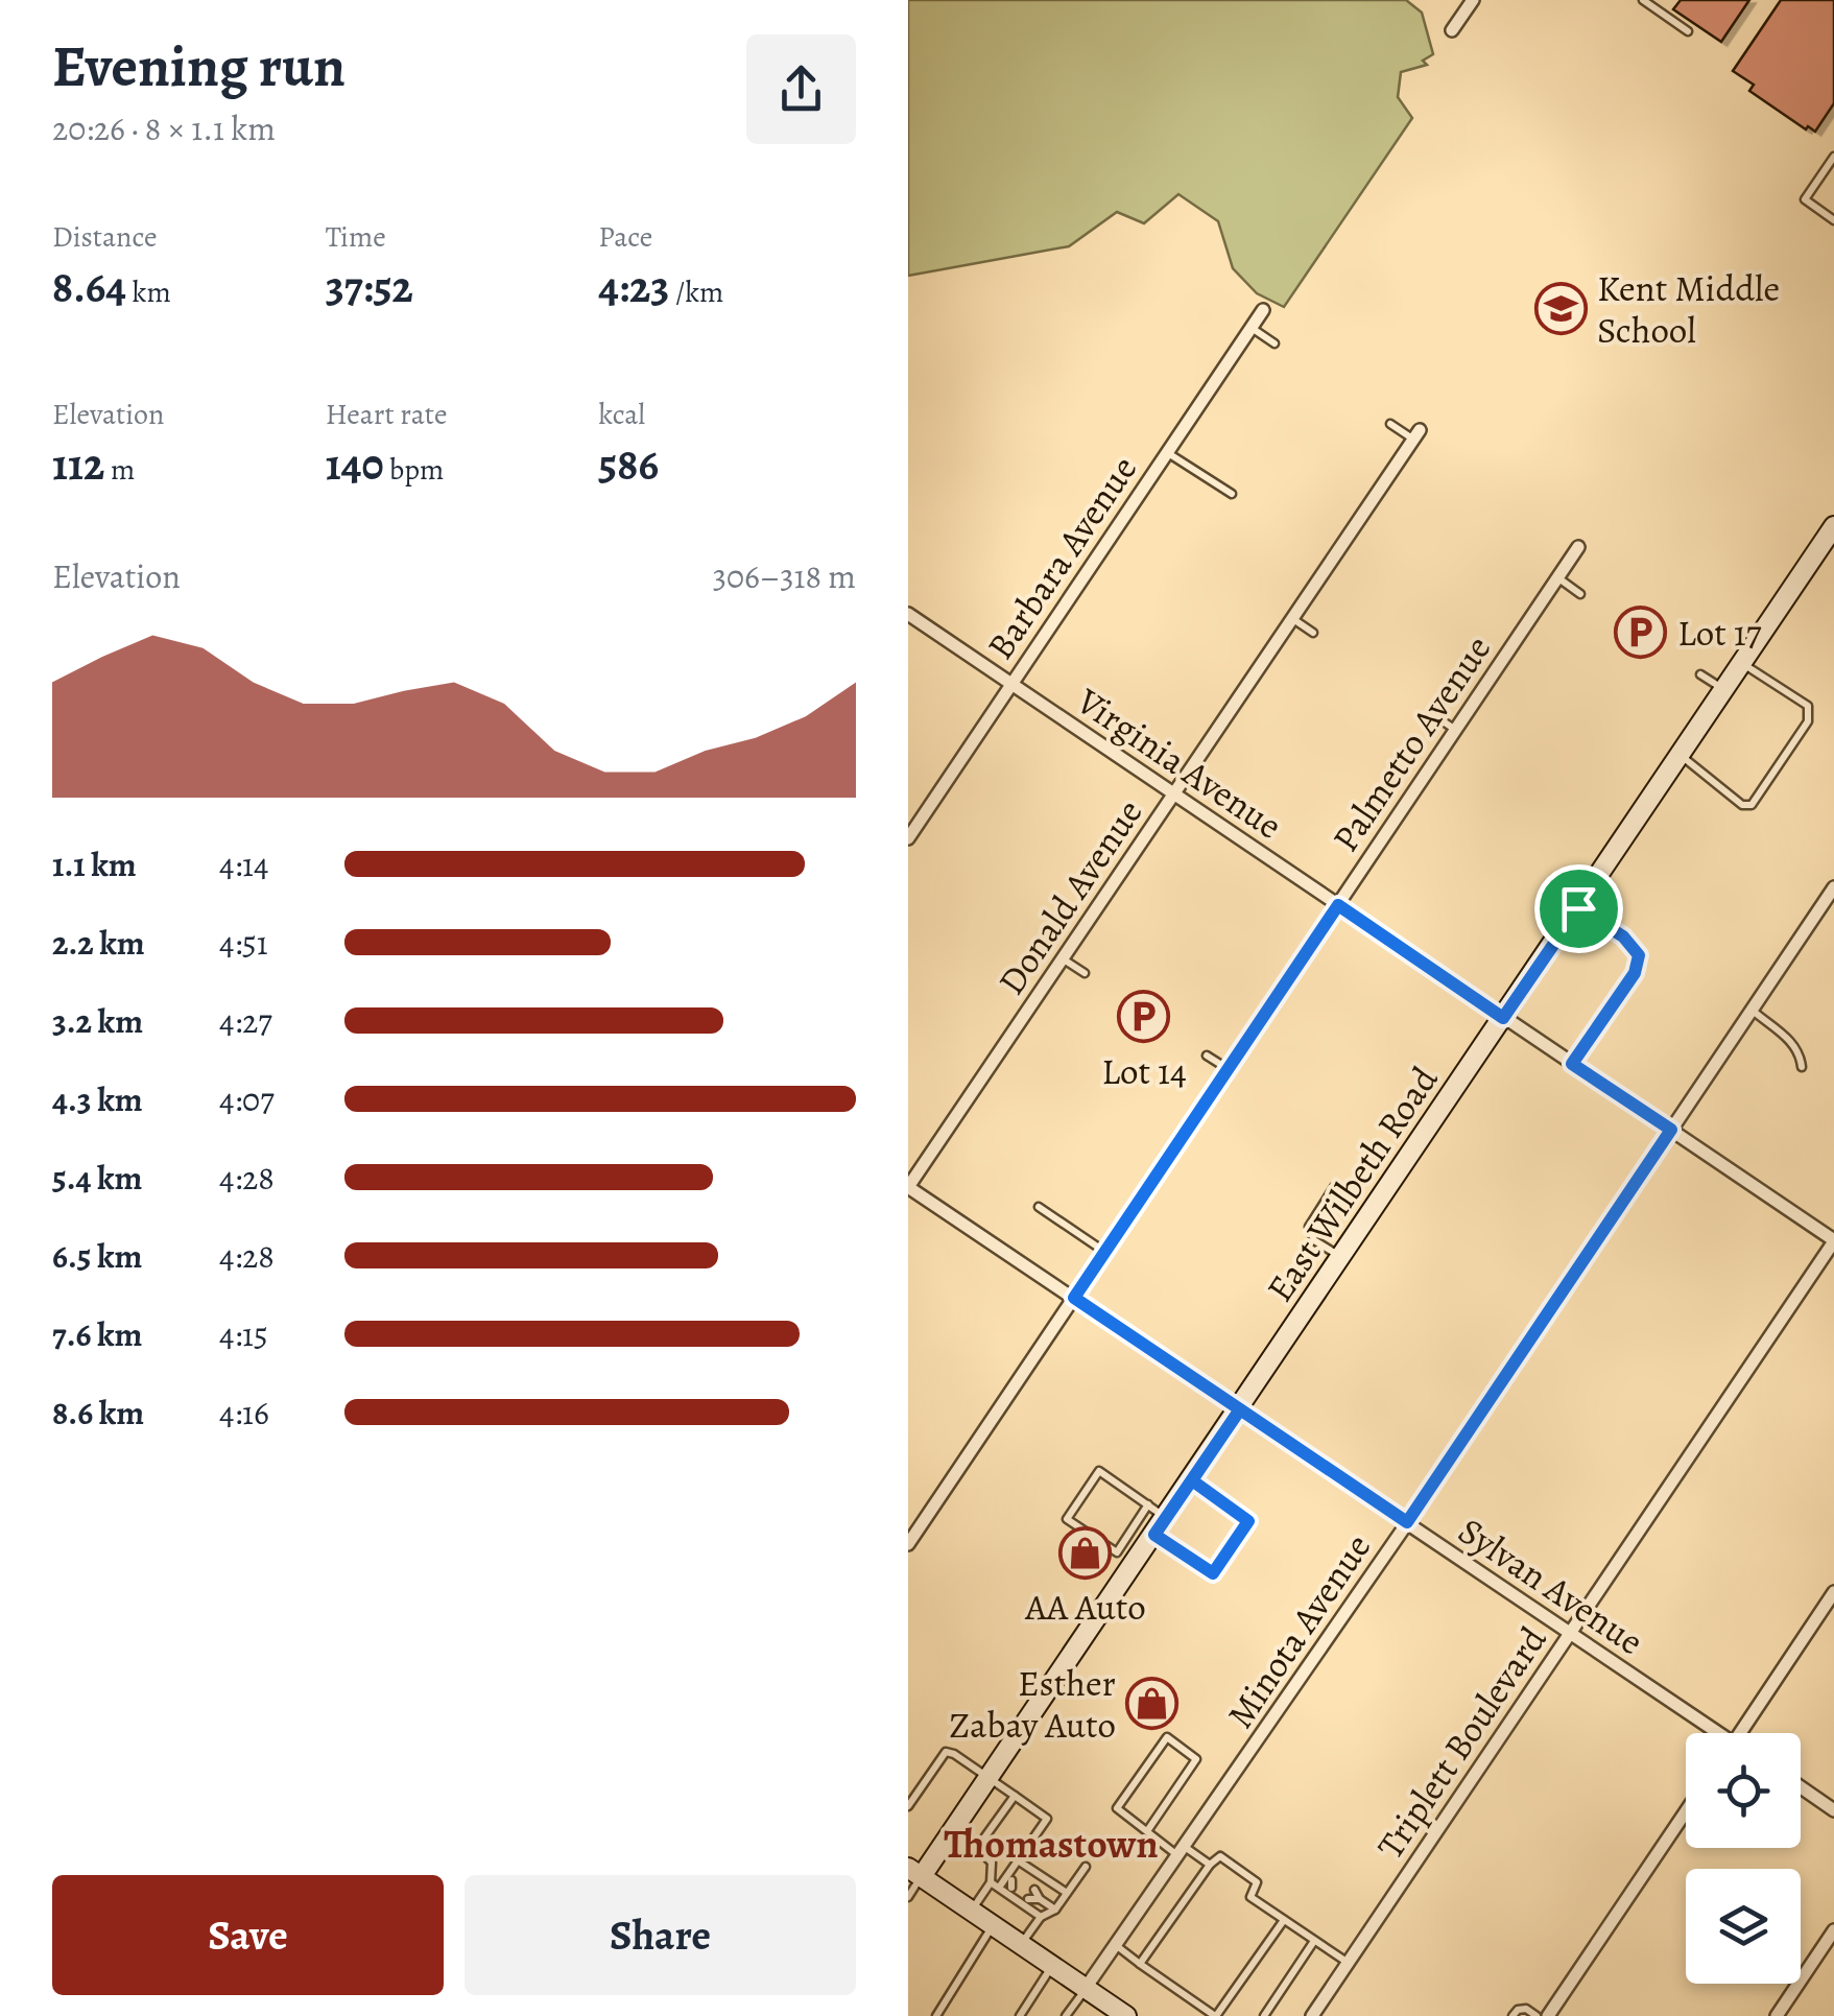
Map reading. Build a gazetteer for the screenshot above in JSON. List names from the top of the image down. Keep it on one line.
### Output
{"streets":{"main road":["East Wilbeth Road"],"street":["Barbara Avenue","Palmetto Avenue","Virginia Avenue","Donald Avenue","Sylvan Avenue","Minota Avenue","Triplett Boulevard"]},"crossings":[["Barbara Avenue","Virginia Avenue"],["Palmetto Avenue","Virginia Avenue"],["Palmetto Avenue","Sylvan Avenue"],["Virginia Avenue","Donald Avenue"],["Virginia Avenue","East Wilbeth Road"],["Virginia Avenue","Minota Avenue"],["Virginia Avenue","Triplett Boulevard"],["Donald Avenue","Sylvan Avenue"],["East Wilbeth Road","Sylvan Avenue"],["Sylvan Avenue","Minota Avenue"],["Sylvan Avenue","Triplett Boulevard"]],"districts":["Thomastown"],"places":{"school or university":["Kent Middle School"],"parking":["Lot 17","Lot 14"],"shop":["AA Auto","Esther Zabay Auto"]},"page":{"heading":["Evening run","20:26 · 8 × 1.1 km"],"stats":[["Distance","8.64 km"],["Time","37:52"],["Pace","4:23 /km"],["Elevation","112 m"],["Heart rate","140 bpm"],["kcal","586"]],"chart":["Elevation","306–318 m"],"list":[{"name":"1.1 km","note":"4:14"},{"name":"2.2 km","note":"4:51"},{"name":"3.2 km","note":"4:27"},{"name":"4.3 km","note":"4:07"},{"name":"5.4 km","note":"4:28"},{"name":"6.5 km","note":"4:28"},{"name":"7.6 km","note":"4:15"},{"name":"8.6 km","note":"4:16"}],"buttons":["Save","Share"]}}
